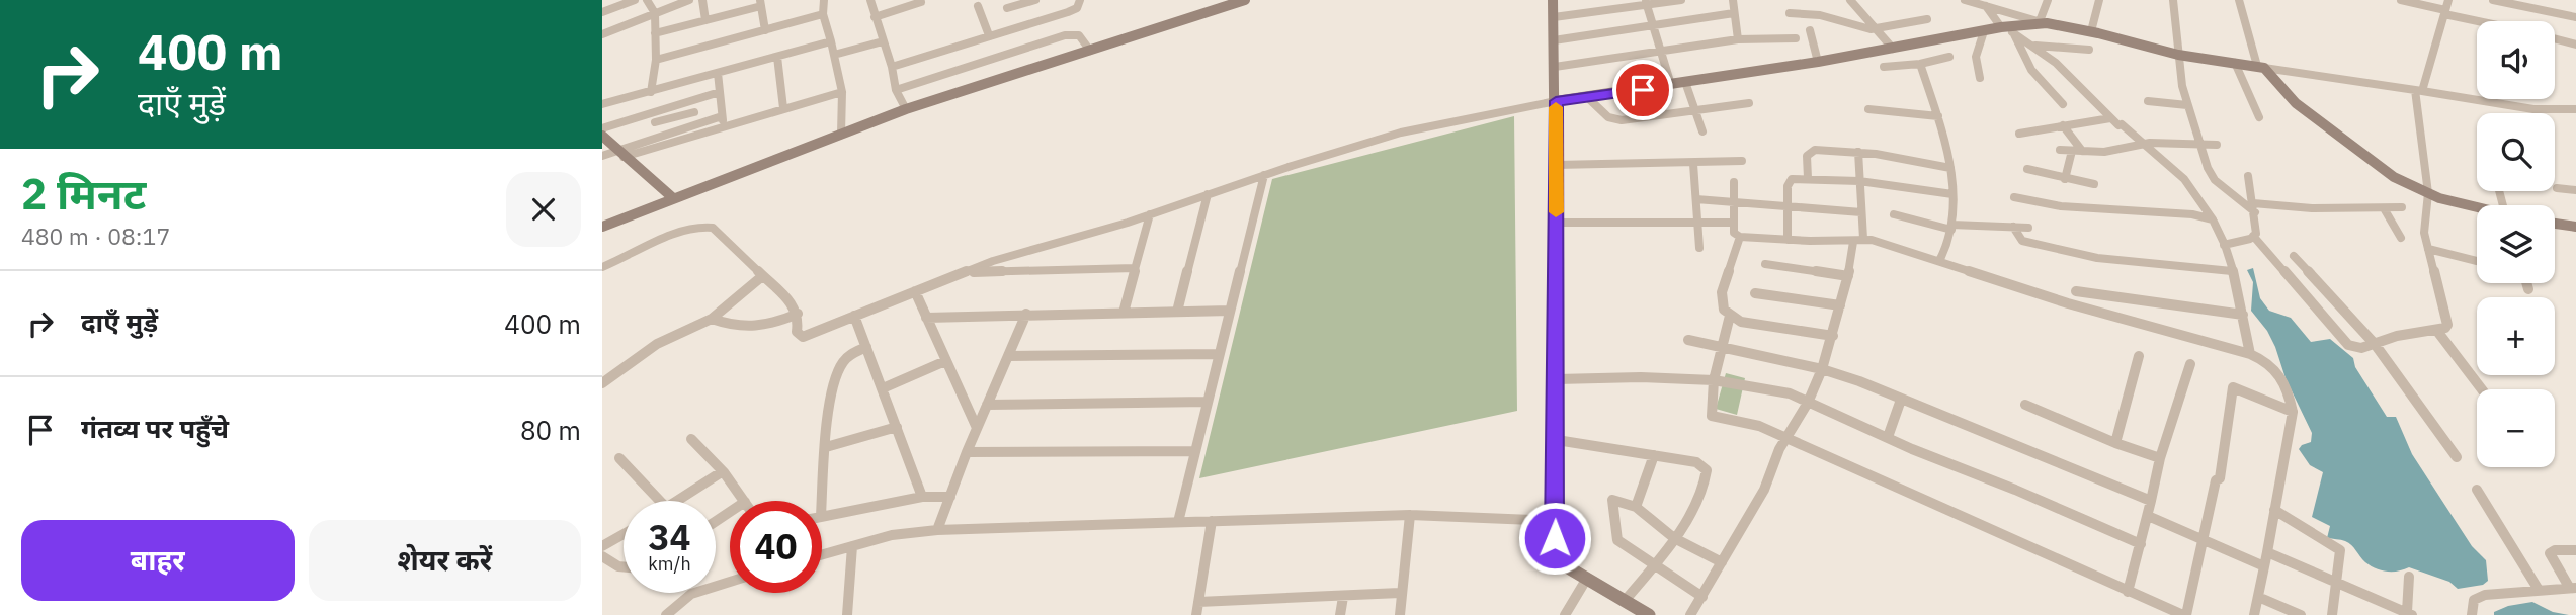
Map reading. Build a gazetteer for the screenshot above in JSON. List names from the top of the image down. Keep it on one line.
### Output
{"page":{"turn":["400 m","दाएँ मुड़ें"],"map_buttons":["+","−"],"heading":["2 मिनट","480 m · 08:17"],"list":[{"name":"दाएँ मुड़ें","value":"400 m"},{"name":"गंतव्य पर पहुँचे","value":"80 m"}],"speed":"34 km/h","limit":"40","buttons":["बाहर","शेयर करें"]}}
